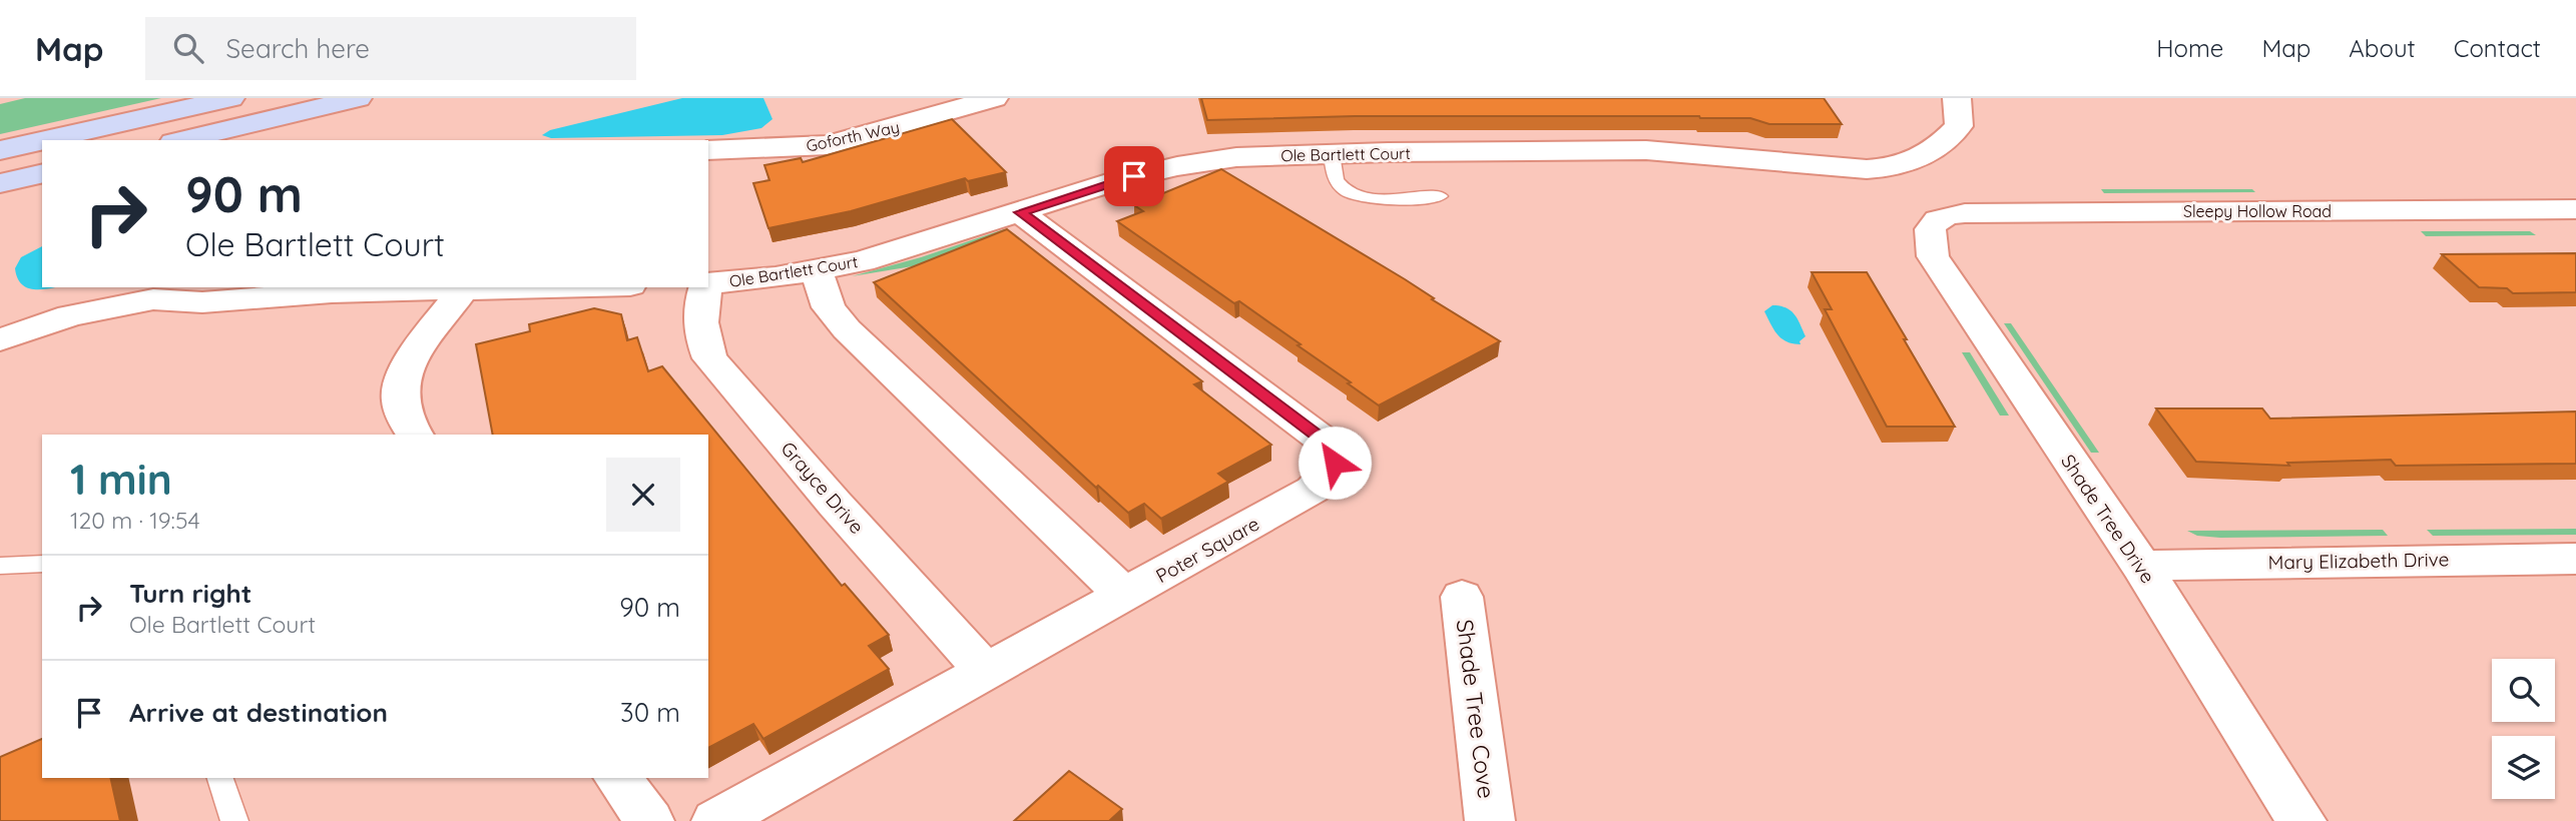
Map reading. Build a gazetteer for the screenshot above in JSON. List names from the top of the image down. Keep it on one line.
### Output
{"streets":{"street":["Goforth Way","Ole Bartlett Court","Sleepy Hollow Road","Grayce Drive","Shade Tree Drive","Poter Square","Mary Elizabeth Drive","Shade Tree Cove"]},"crossings":[["Ole Bartlett Court","Poter Square"],["Sleepy Hollow Road","Shade Tree Drive"],["Grayce Drive","Poter Square"],["Shade Tree Drive","Mary Elizabeth Drive"]],"page":{"header":"Map","search":"Search here","nav":["Home","Map","About","Contact"],"turn":["90 m","Ole Bartlett Court"],"heading":["1 min","120 m · 19:54"],"list":[{"name":"Turn right","note":"Ole Bartlett Court","value":"90 m"},{"name":"Arrive at destination","value":"30 m"}]}}
